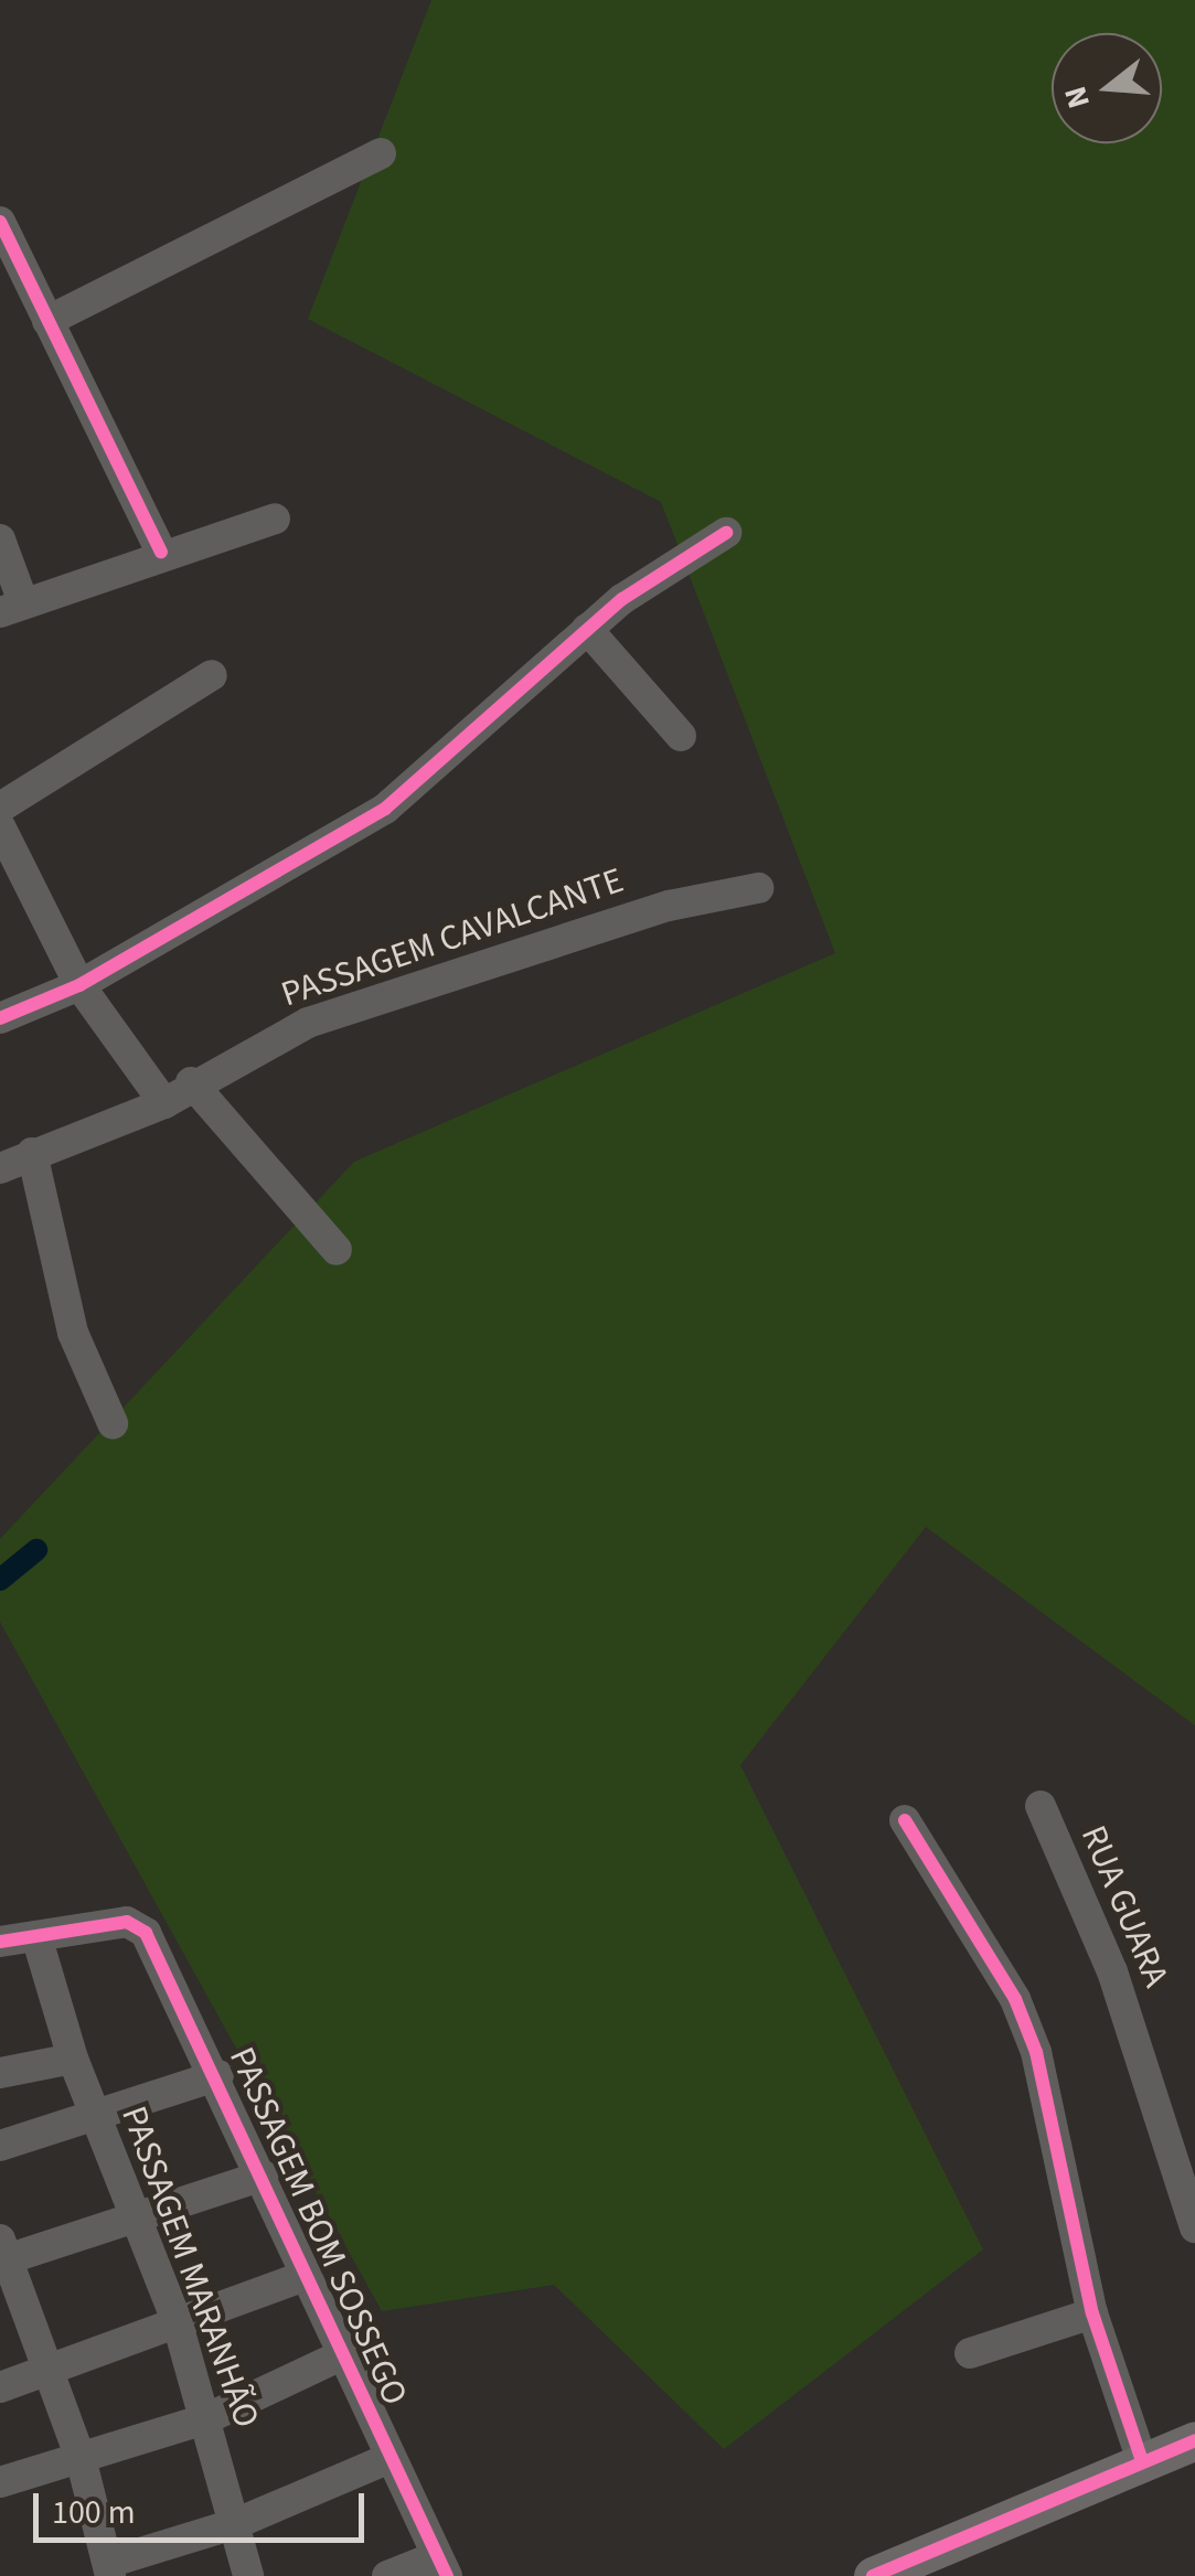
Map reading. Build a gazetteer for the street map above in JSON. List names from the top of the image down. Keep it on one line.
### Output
{"streets":{"street":["PASSAGEM CAVALCANTE","RUA GUARA","PASSAGEM BOM SOSSEGO","PASSAGEM MARANHÃO"]},"crossings":[["PASSAGEM BOM SOSSEGO","PASSAGEM MARANHÃO"]],"scale_bar":"100 m","north":"left"}
